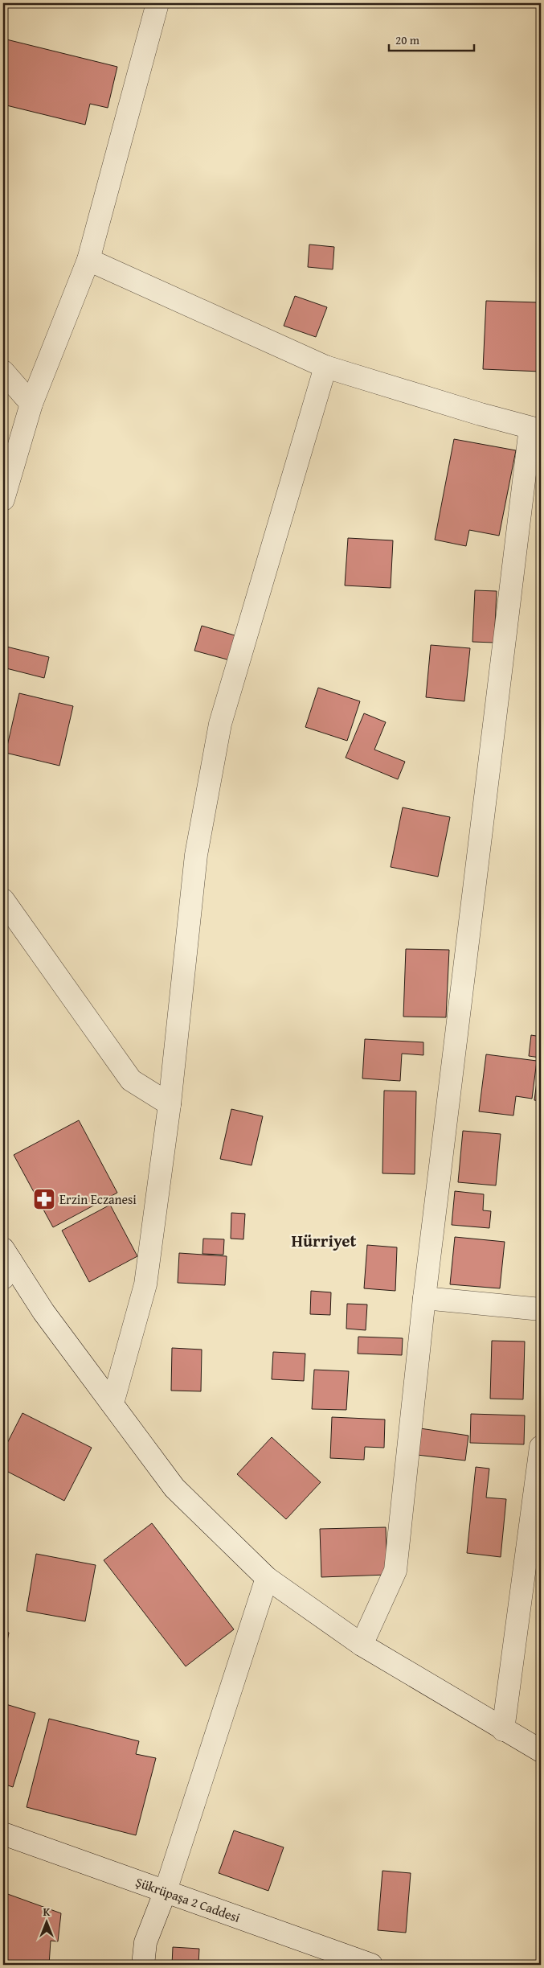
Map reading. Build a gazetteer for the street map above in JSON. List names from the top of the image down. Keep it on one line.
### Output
{"streets":{"street":["Şükrüpaşa 2 Caddesi"]},"districts":["Hürriyet"],"places":{"pharmacy":["Erzin Eczanesi"]},"scale_bar":"20 m","north":"top"}
